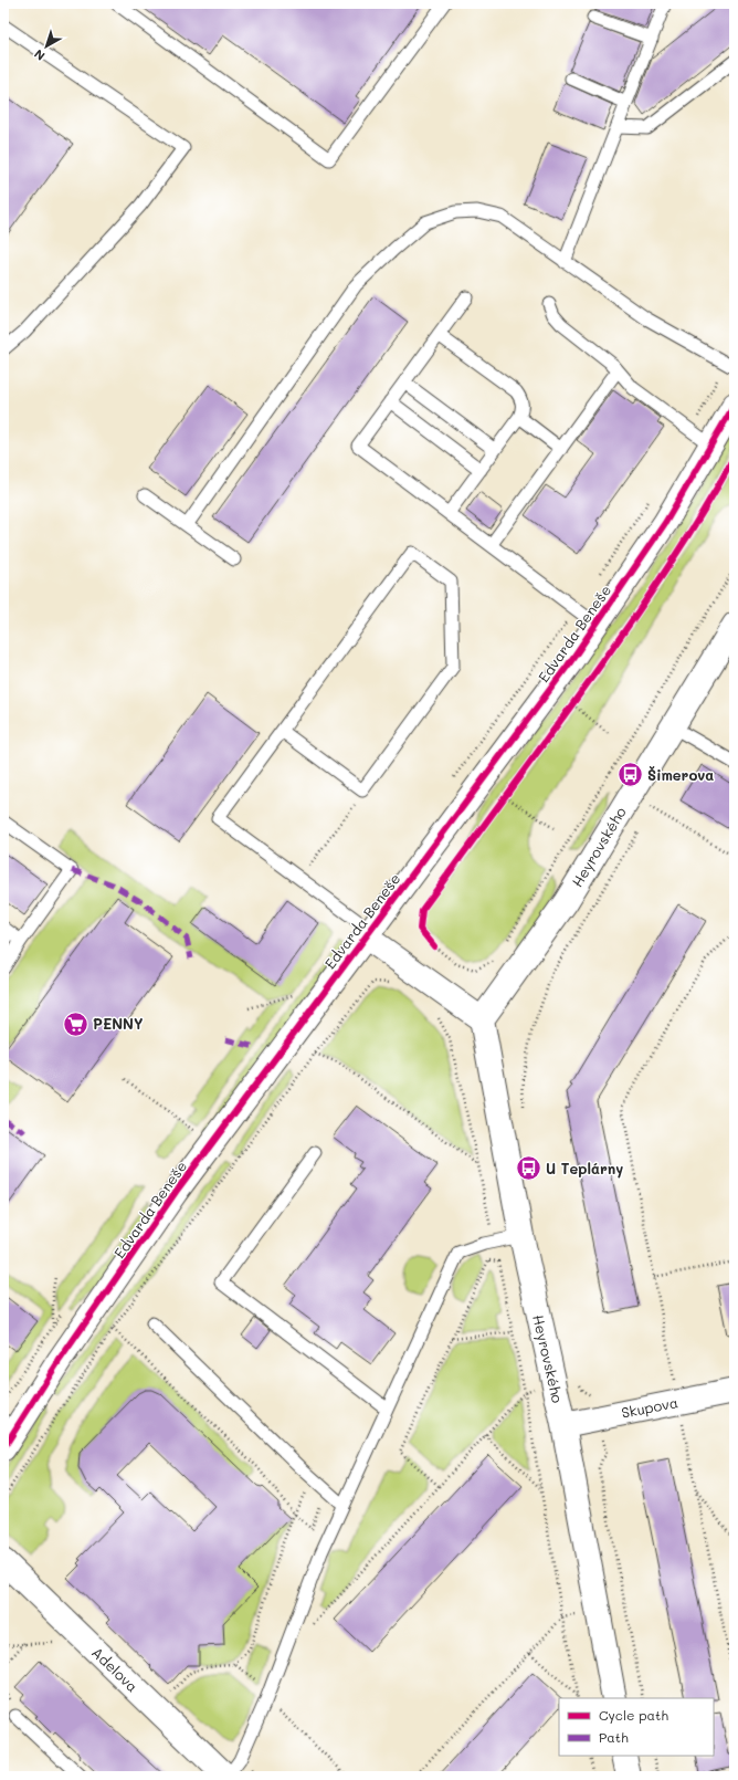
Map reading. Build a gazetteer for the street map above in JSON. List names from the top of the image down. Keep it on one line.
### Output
{"streets":{"street":["Edvarda Beneše","Heyrovského","Skupova","Adelova"]},"crossings":[["Heyrovského","Skupova"]],"places":{"bus stop":["Šimerova","U Teplárny"],"supermarket":["PENNY"]},"legend":["Cycle path","Path"],"north":"bottom left"}
